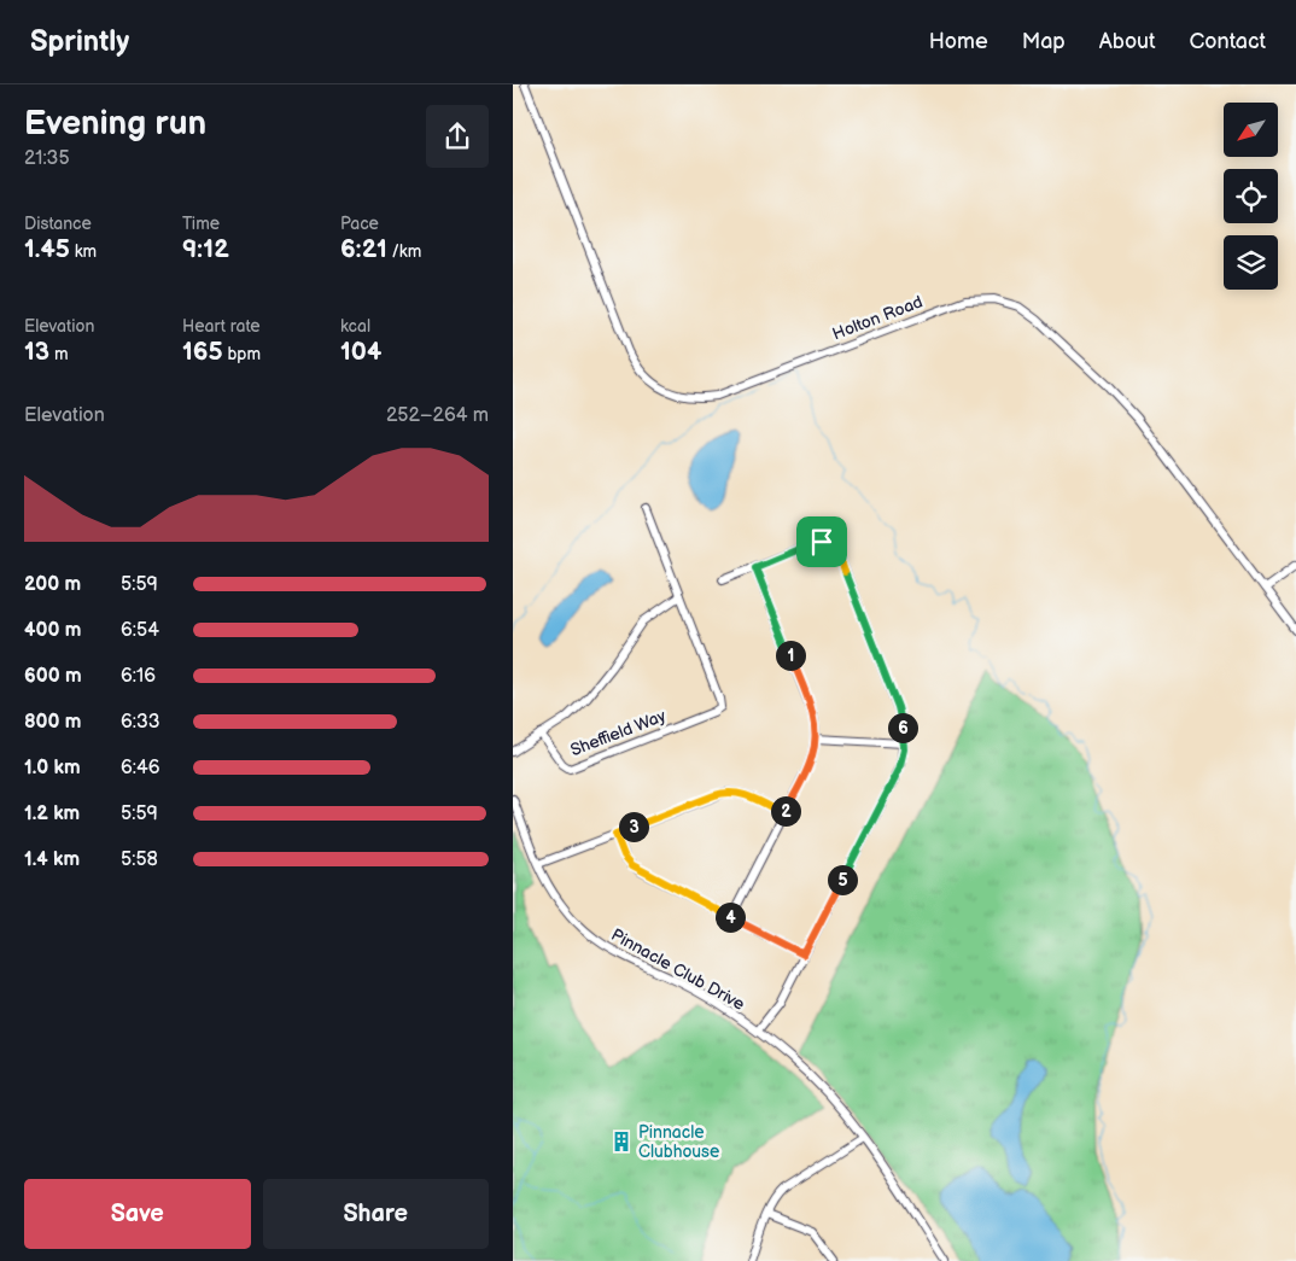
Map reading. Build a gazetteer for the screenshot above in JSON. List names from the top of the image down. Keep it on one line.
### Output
{"streets":{"street":["Holton Road","Sheffield Way","Pinnacle Club Drive"]},"places":{"building":["Pinnacle Clubhouse"]},"north":"bottom left","page":{"header":"Sprintly","nav":["Home","Map","About","Contact"],"heading":["Evening run","21:35"],"stats":[["Distance","1.45 km"],["Time","9:12"],["Pace","6:21 /km"],["Elevation","13 m"],["Heart rate","165 bpm"],["kcal","104"]],"chart":["Elevation","252–264 m"],"list":[{"name":"200 m","note":"5:59"},{"name":"400 m","note":"6:54"},{"name":"600 m","note":"6:16"},{"name":"800 m","note":"6:33"},{"name":"1.0 km","note":"6:46"},{"name":"1.2 km","note":"5:59"},{"name":"1.4 km","note":"5:58"}],"pins":["1","6","2","3","5","4"],"buttons":["Save","Share"]}}
